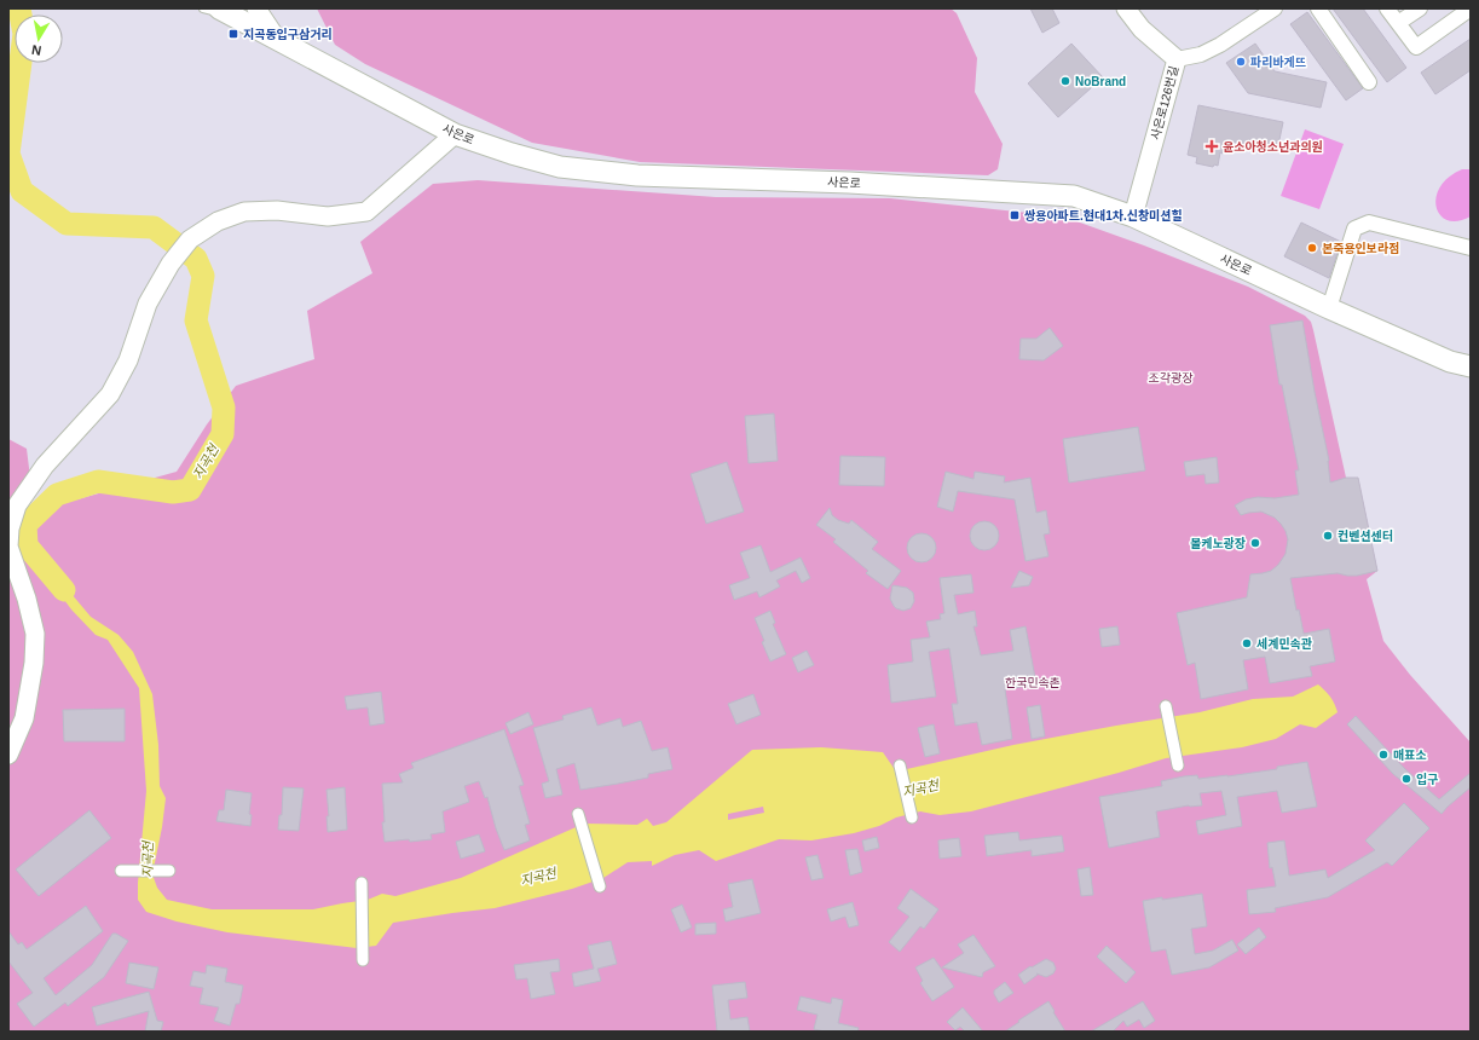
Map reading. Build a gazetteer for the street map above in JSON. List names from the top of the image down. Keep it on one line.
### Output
{"streets":{"main road":["사은로"],"street":["사은로126번길"]},"crossings":[["사은로126번길","사은로"]],"water":["지곡천"],"parks":["조각광장","한국민속촌"],"places":{"transit":["지곡동입구삼거리","쌍용아파트.현대1차.신창미션힐"],"other":["파리바게뜨","NoBrand","본죽용인보라점","컨벤션센터","볼케노광장","세계민속관","매표소","입구"],"health":["윤소아청소년과의원"]},"north":"bottom"}
